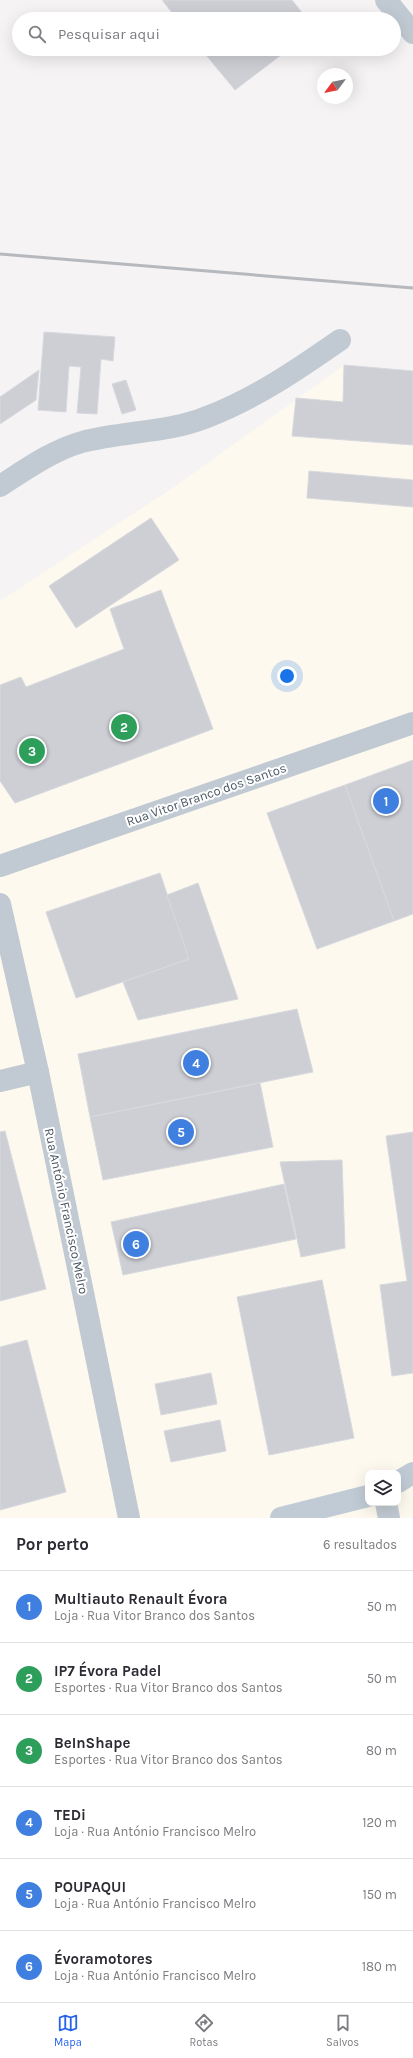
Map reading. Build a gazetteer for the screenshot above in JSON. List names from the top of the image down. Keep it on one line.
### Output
{"streets":{"street":["Rua Vitor Branco dos Santos","Rua António Francisco Melro"]},"north":"bottom left","page":{"search":"Pesquisar aqui","pins":["2","3","1","4","5","6"],"heading":["Por perto","6 resultados"],"list":[{"mark":"1","name":"Multiauto Renault Évora","note":"Loja · Rua Vitor Branco dos Santos","value":"50 m"},{"mark":"2","name":"IP7 Évora Padel","note":"Esportes · Rua Vitor Branco dos Santos","value":"50 m"},{"mark":"3","name":"BeInShape","note":"Esportes · Rua Vitor Branco dos Santos","value":"80 m"},{"mark":"4","name":"TEDi","note":"Loja · Rua António Francisco Melro","value":"120 m"},{"mark":"5","name":"POUPAQUI","note":"Loja · Rua António Francisco Melro","value":"150 m"},{"mark":"6","name":"Évoramotores","note":"Loja · Rua António Francisco Melro","value":"180 m"}],"nav":["Mapa","Rotas","Salvos"]}}
